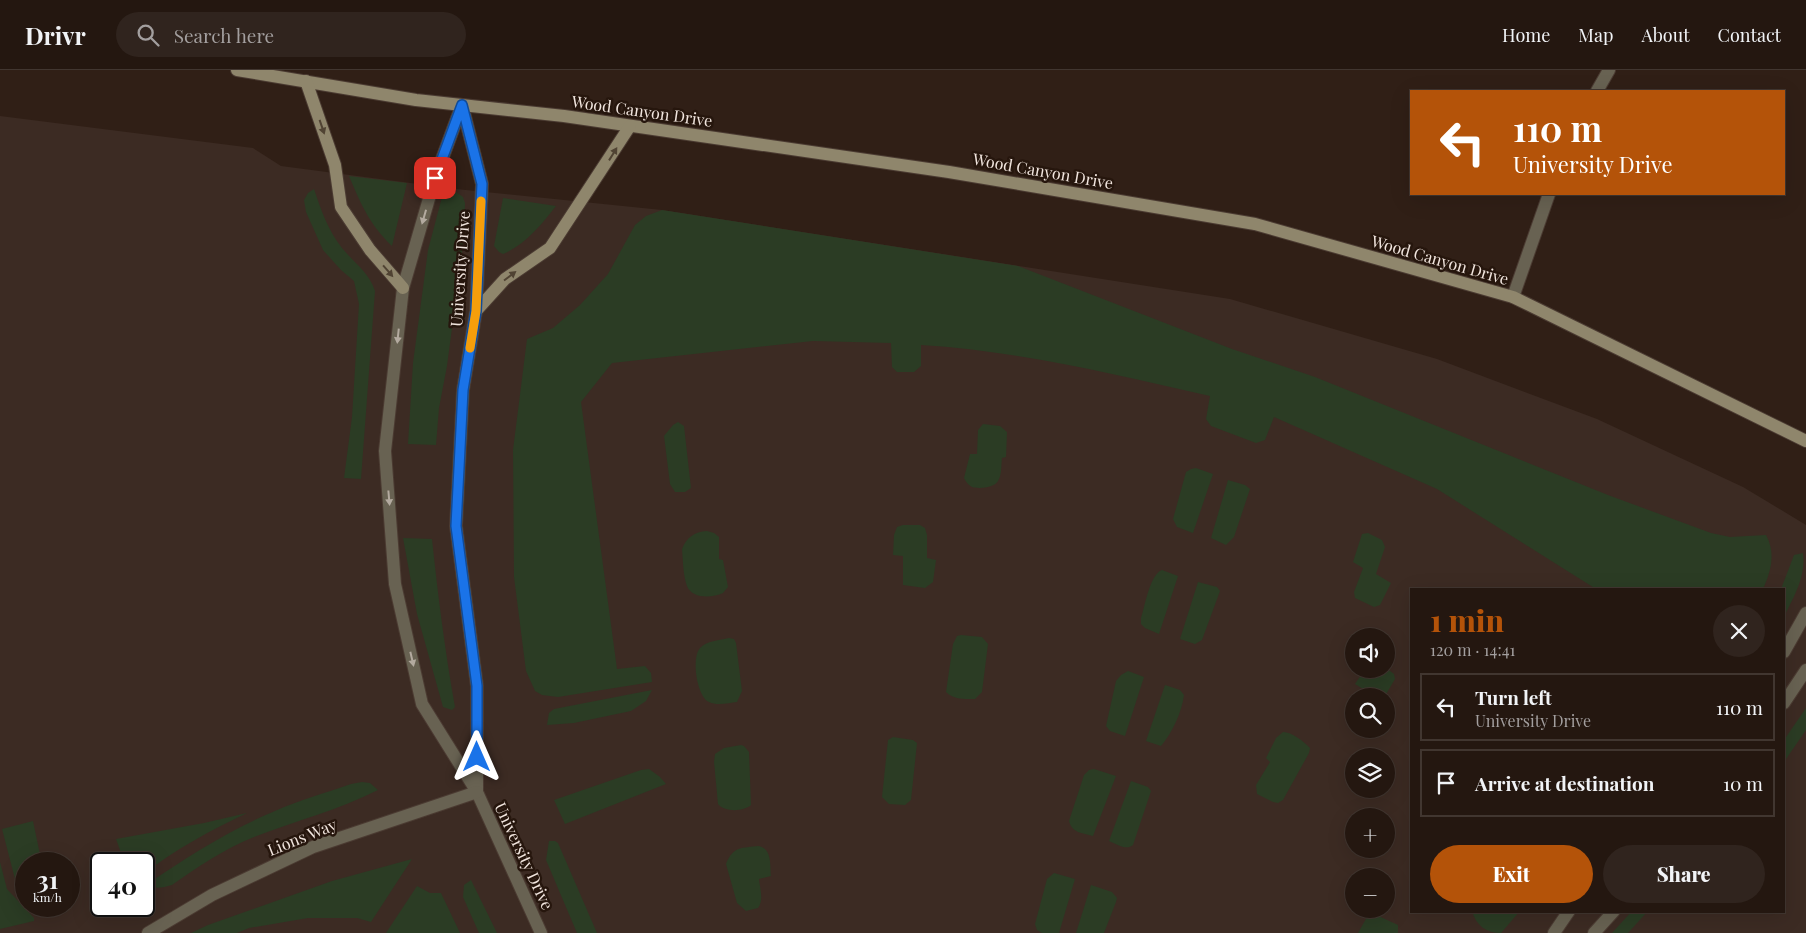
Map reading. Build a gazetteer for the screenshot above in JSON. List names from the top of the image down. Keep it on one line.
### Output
{"streets":{"main road":["Wood Canyon Drive"],"street":["University Drive","Lions Way"]},"crossings":[["Wood Canyon Drive","University Drive"],["University Drive","Lions Way"]],"page":{"header":"Drivr","search":"Search here","nav":["Home","Map","About","Contact"],"turn":["110 m","University Drive"],"heading":["1 min","120 m · 14:41"],"map_buttons":["+","−"],"list":[{"name":"Turn left","note":"University Drive","value":"110 m"},{"name":"Arrive at destination","value":"10 m"}],"buttons":["Exit","Share"],"speed":"31 km/h","limit":"40"}}
